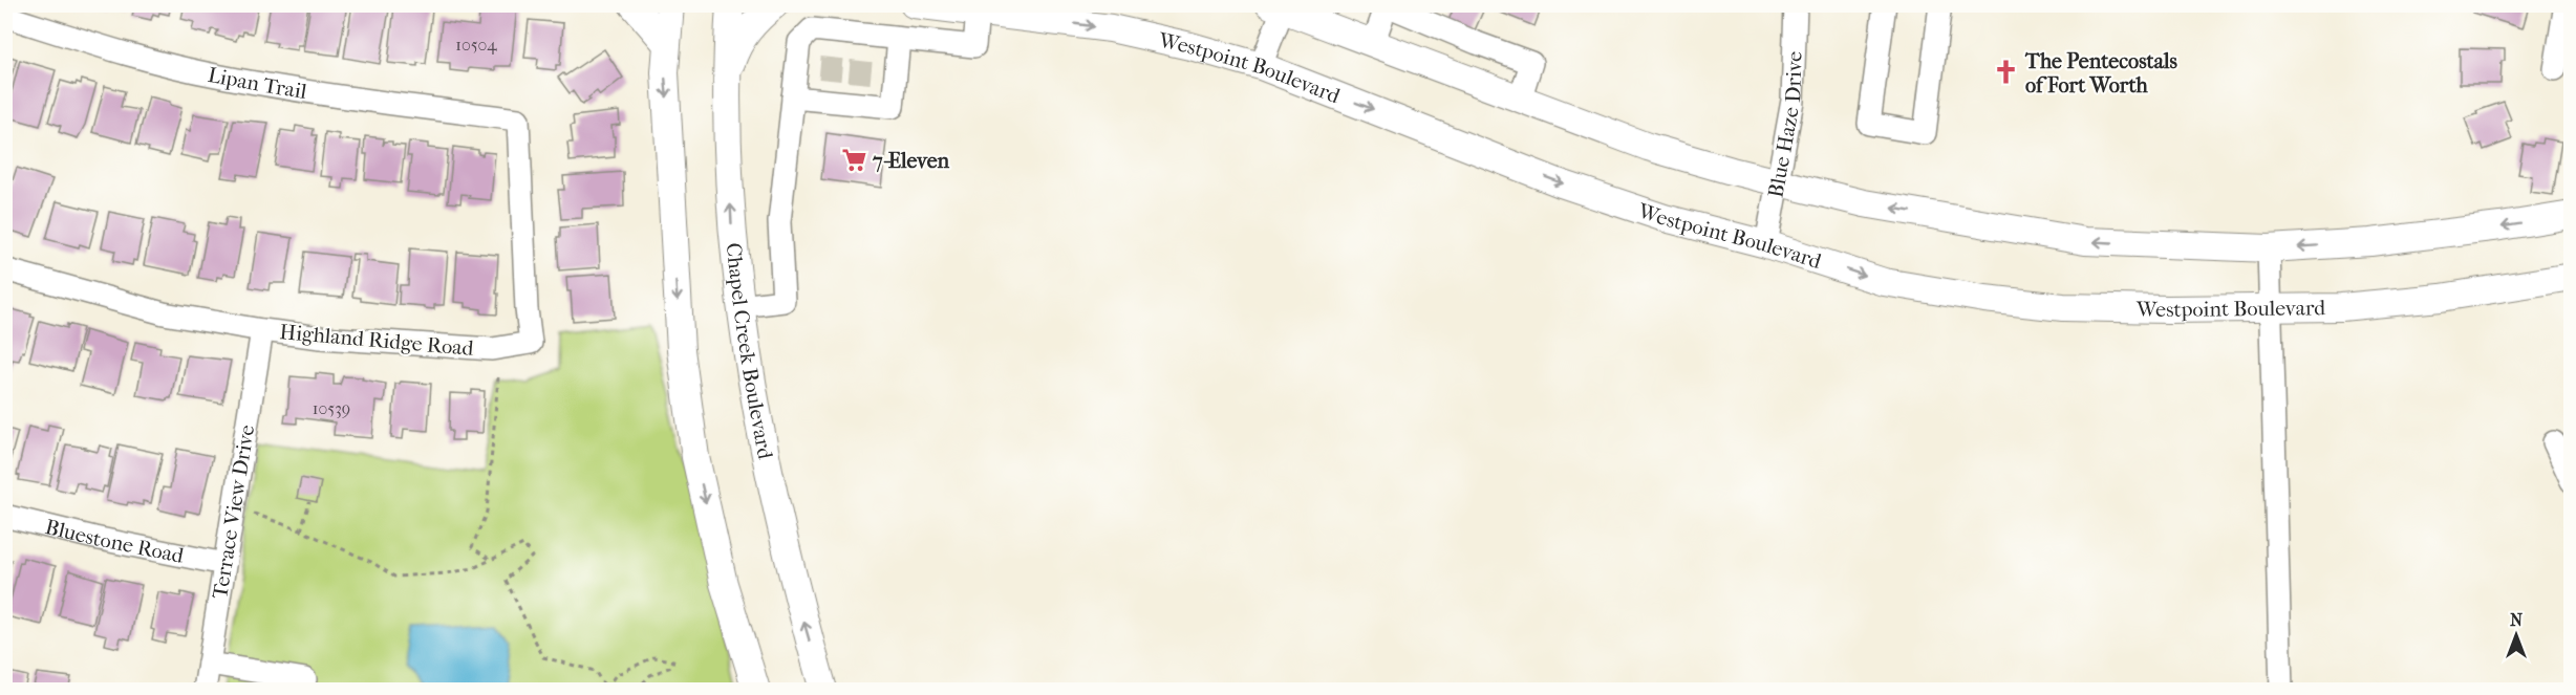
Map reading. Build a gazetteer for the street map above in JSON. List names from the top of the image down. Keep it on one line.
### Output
{"streets":{"main road":["Westpoint Boulevard","Chapel Creek Boulevard"],"street":["Lipan Trail","Blue Haze Drive","Highland Ridge Road","Terrace View Drive","Bluestone Road"]},"crossings":[["Westpoint Boulevard","Blue Haze Drive"],["Lipan Trail","Highland Ridge Road"],["Highland Ridge Road","Terrace View Drive"],["Terrace View Drive","Bluestone Road"]],"places":{"church":["The Pentecostals of Fort Worth"],"supermarket":["7-Eleven"]},"house_numbers":["10504","10539"],"north":"top"}
